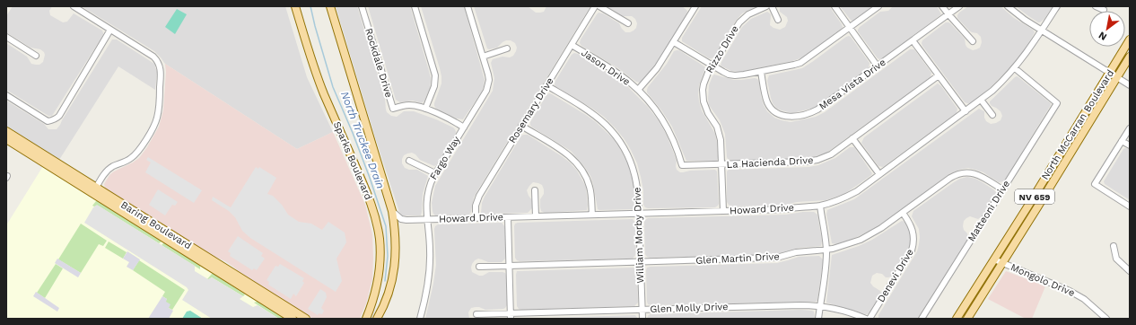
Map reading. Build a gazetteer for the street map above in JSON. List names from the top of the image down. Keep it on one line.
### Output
{"streets":{"main road":["North McCarran Boulevard","Sparks Boulevard","NV 659","Baring Boulevard"],"street":["Rizzo Drive","Rockdale Drive","Jason Drive","Mesa Vista Drive","Rosemary Drive","Fargo Way","La Hacienda Drive","Howard Drive","Matteoni Drive","William Morby Drive","Glen Martin Drive","Denevi Drive","Mongolo Drive","Glen Molly Drive"]},"crossings":[["Rizzo Drive","La Hacienda Drive"],["Rizzo Drive","Howard Drive"],["Rockdale Drive","Fargo Way"],["Jason Drive","Rosemary Drive"],["Jason Drive","La Hacienda Drive"],["Rosemary Drive","Howard Drive"],["Rosemary Drive","William Morby Drive"],["North McCarran Boulevard","Mongolo Drive"],["Fargo Way","Howard Drive"],["Sparks Boulevard","Howard Drive"],["Howard Drive","Matteoni Drive"],["Howard Drive","William Morby Drive"],["Matteoni Drive","Glen Martin Drive"],["William Morby Drive","Glen Martin Drive"],["William Morby Drive","Glen Molly Drive"],["Glen Martin Drive","Denevi Drive"]],"water":["North Truckee Drain"],"north":"bottom left"}
